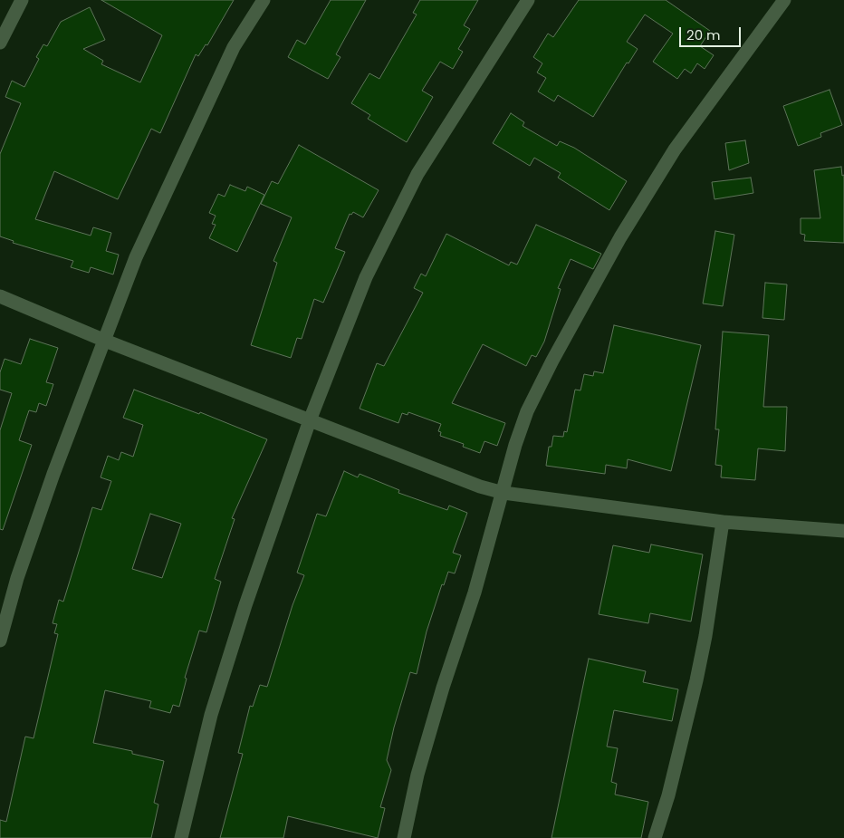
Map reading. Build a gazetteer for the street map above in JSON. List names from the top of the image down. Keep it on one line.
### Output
{"scale_bar":"20 m"}
